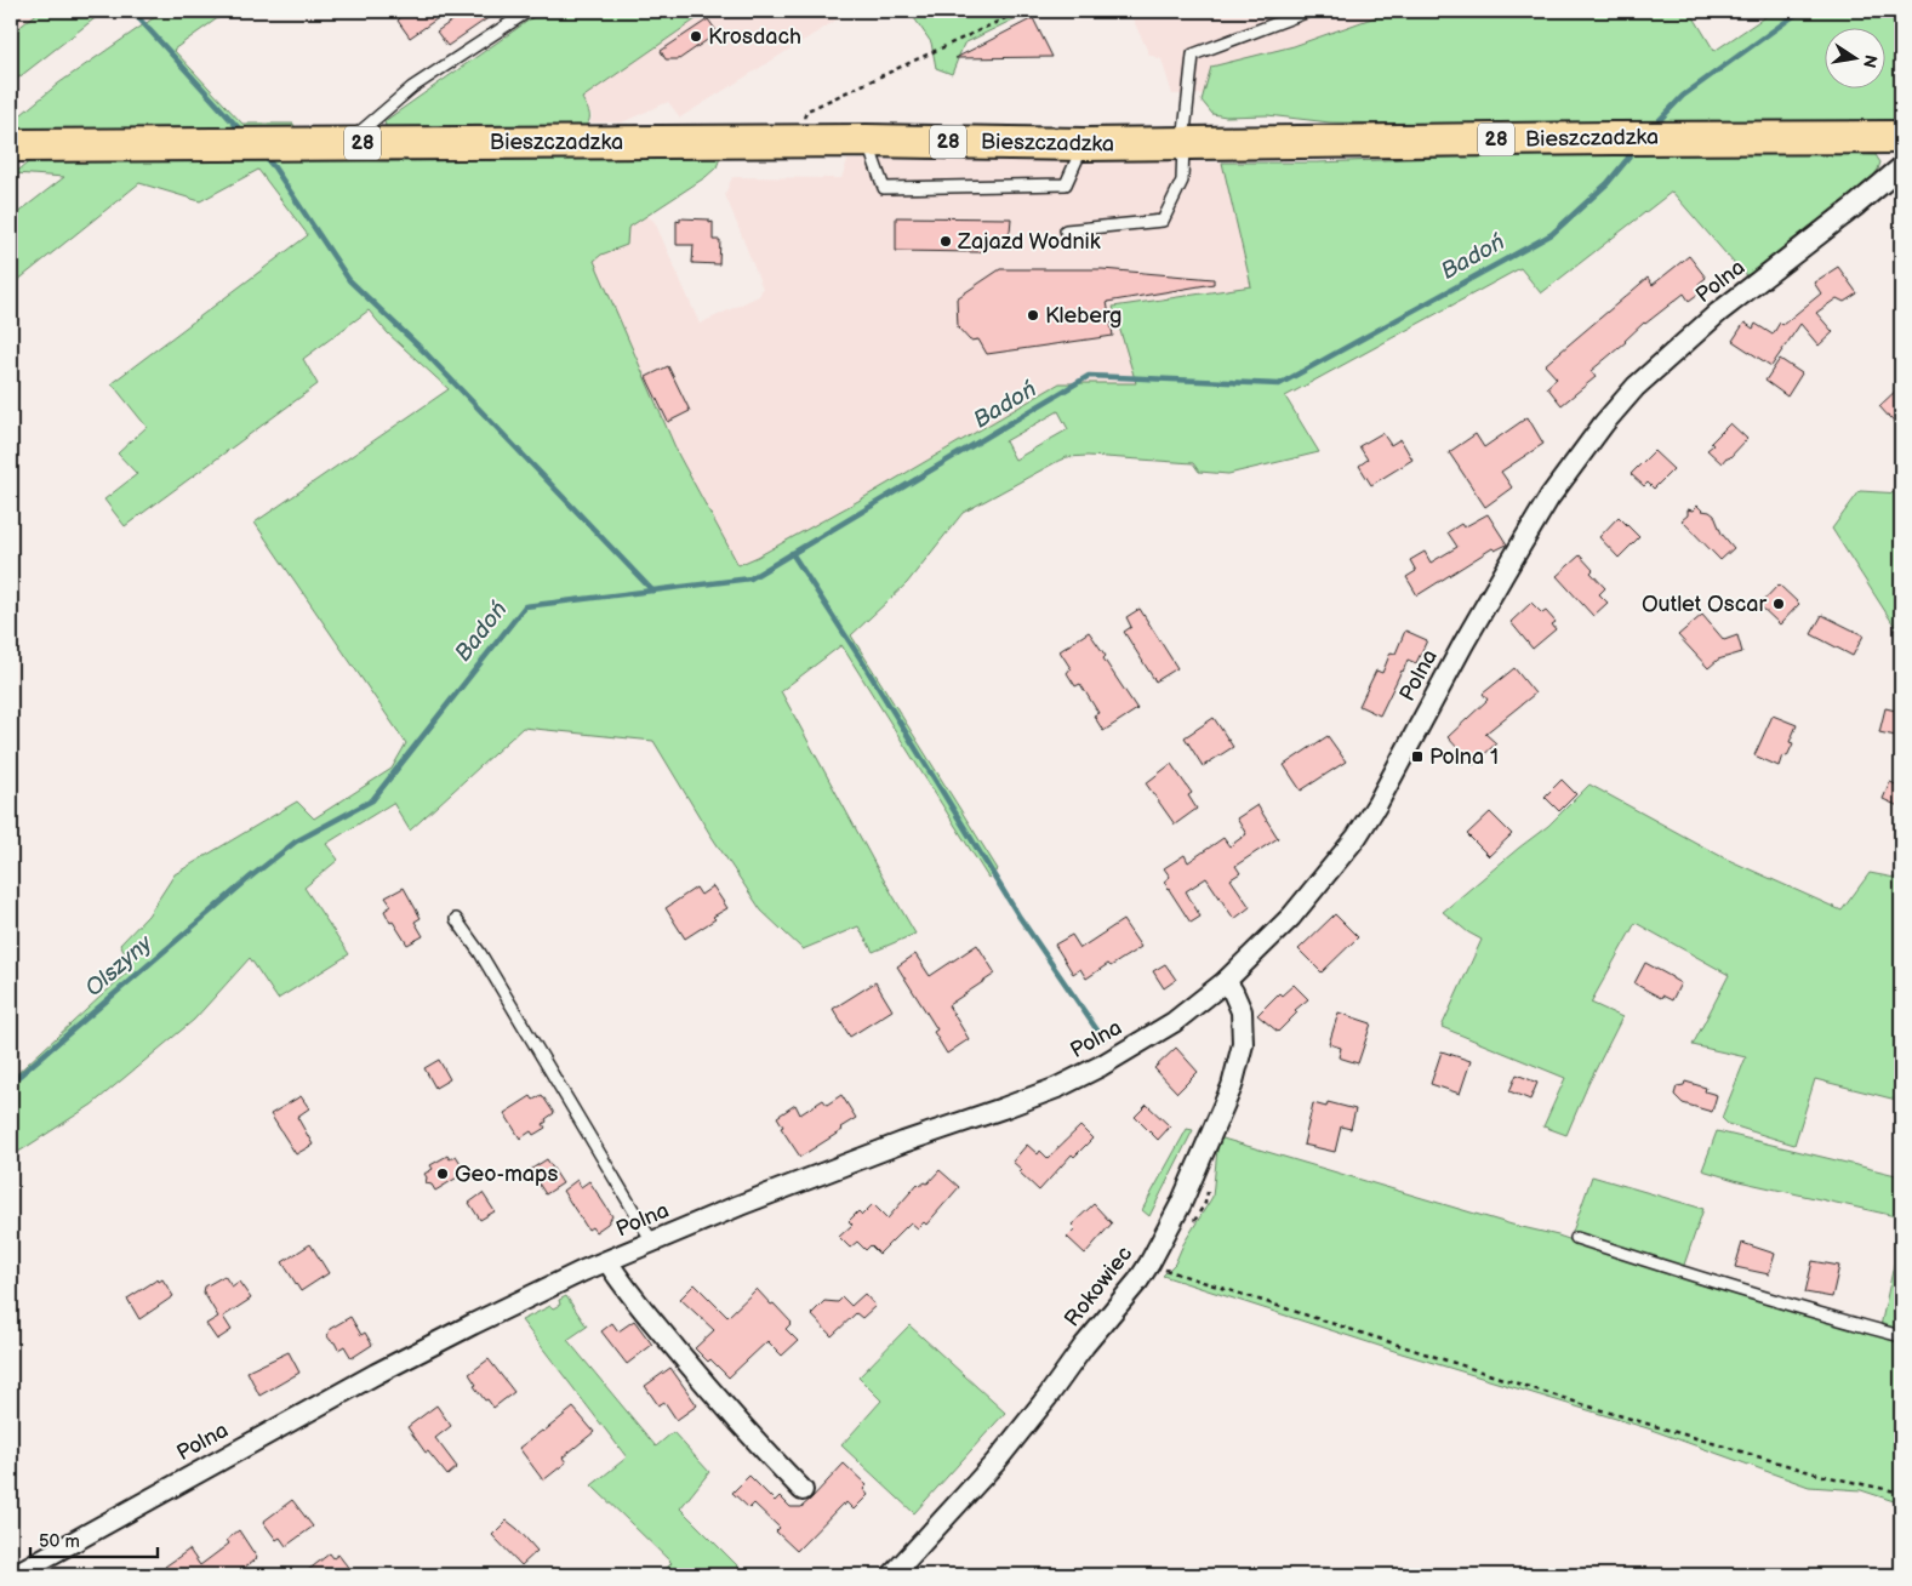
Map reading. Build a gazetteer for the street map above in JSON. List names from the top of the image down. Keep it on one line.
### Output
{"streets":{"main road":["Bieszczadzka","28"],"street":["Polna","Rokowiec"]},"crossings":[["Polna","Rokowiec"]],"water":["Badoń","Olszyny"],"places":{"other":["Krosdach","Zajazd Wodnik","Kleberg","Outlet Oscar","Geo-maps"],"transit":["Polna 1"]},"scale_bar":"50 m","north":"right"}
